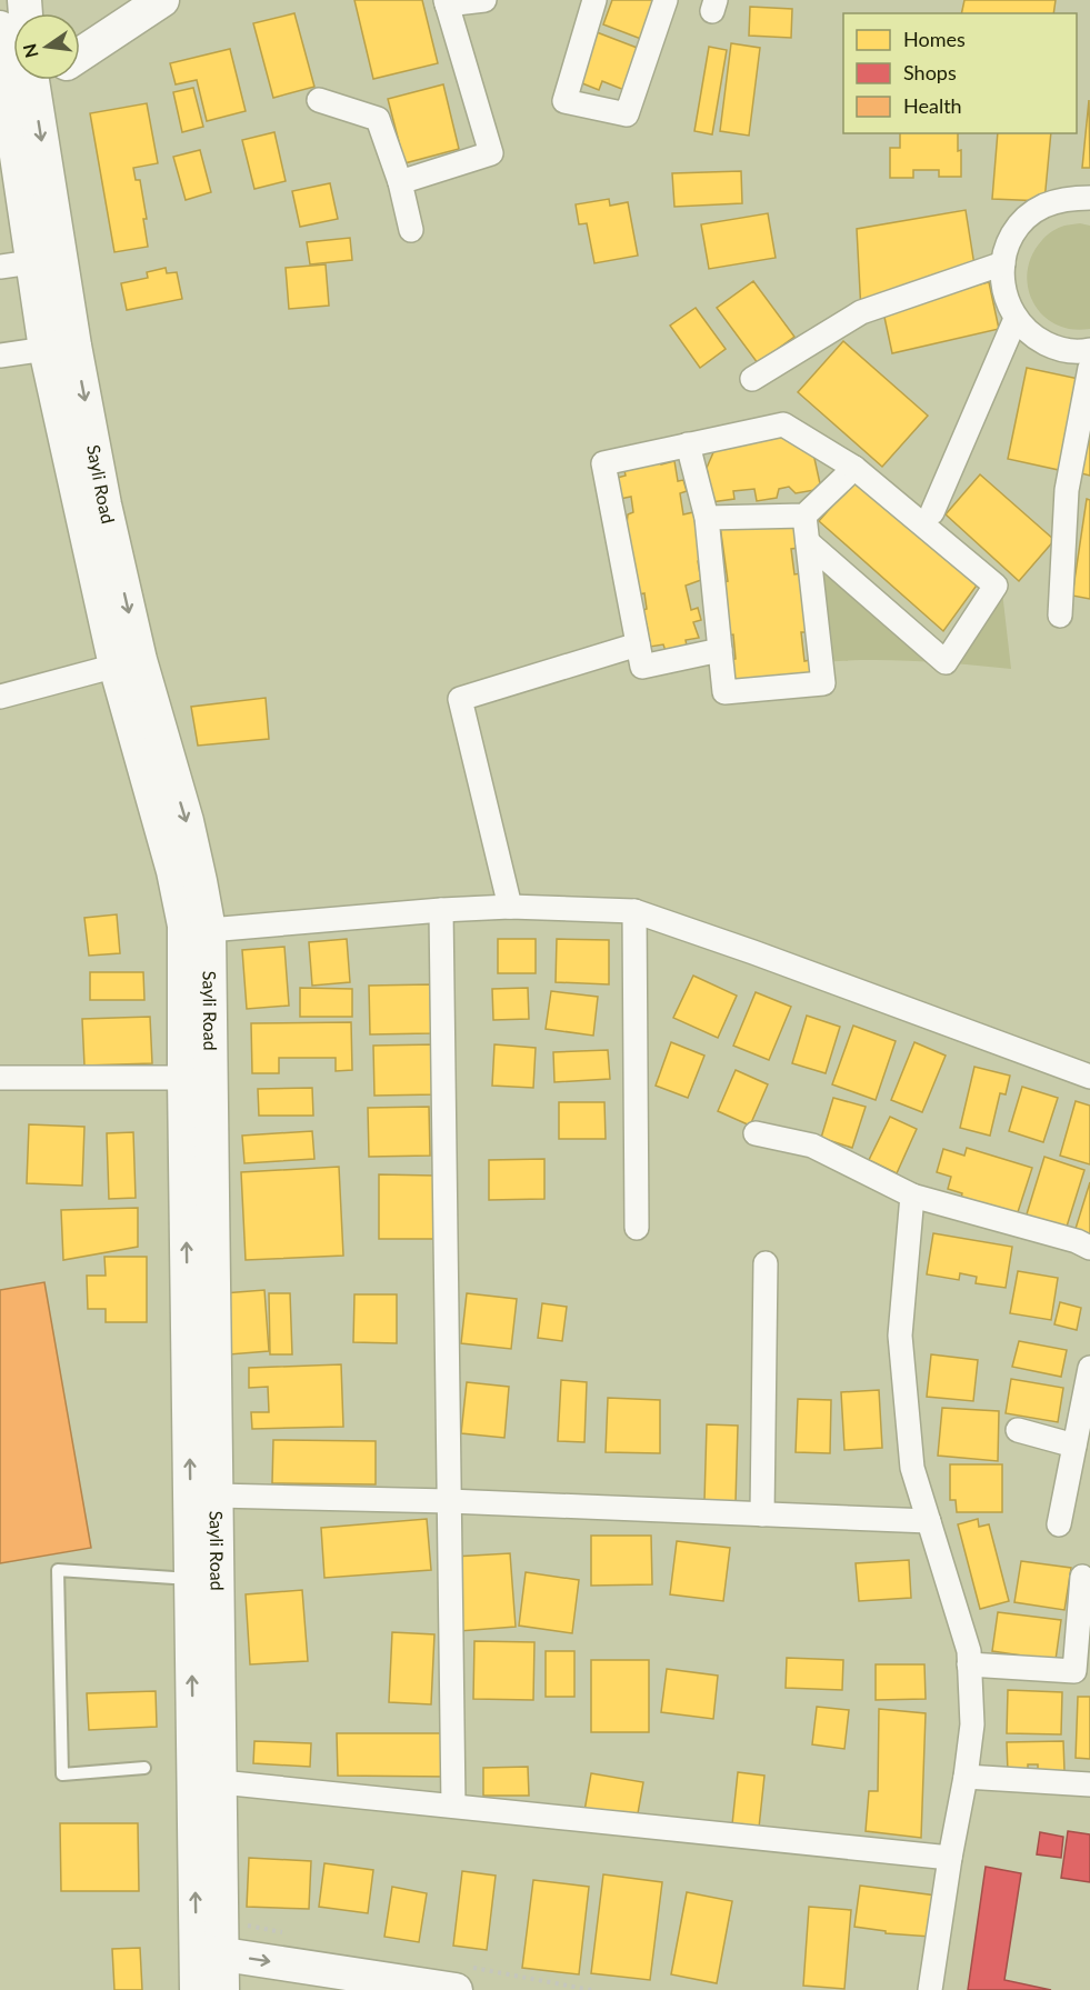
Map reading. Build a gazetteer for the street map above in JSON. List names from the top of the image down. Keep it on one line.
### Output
{"streets":{"main road":["Sayli Road"]},"legend":["Homes","Shops","Health"],"north":"left"}
